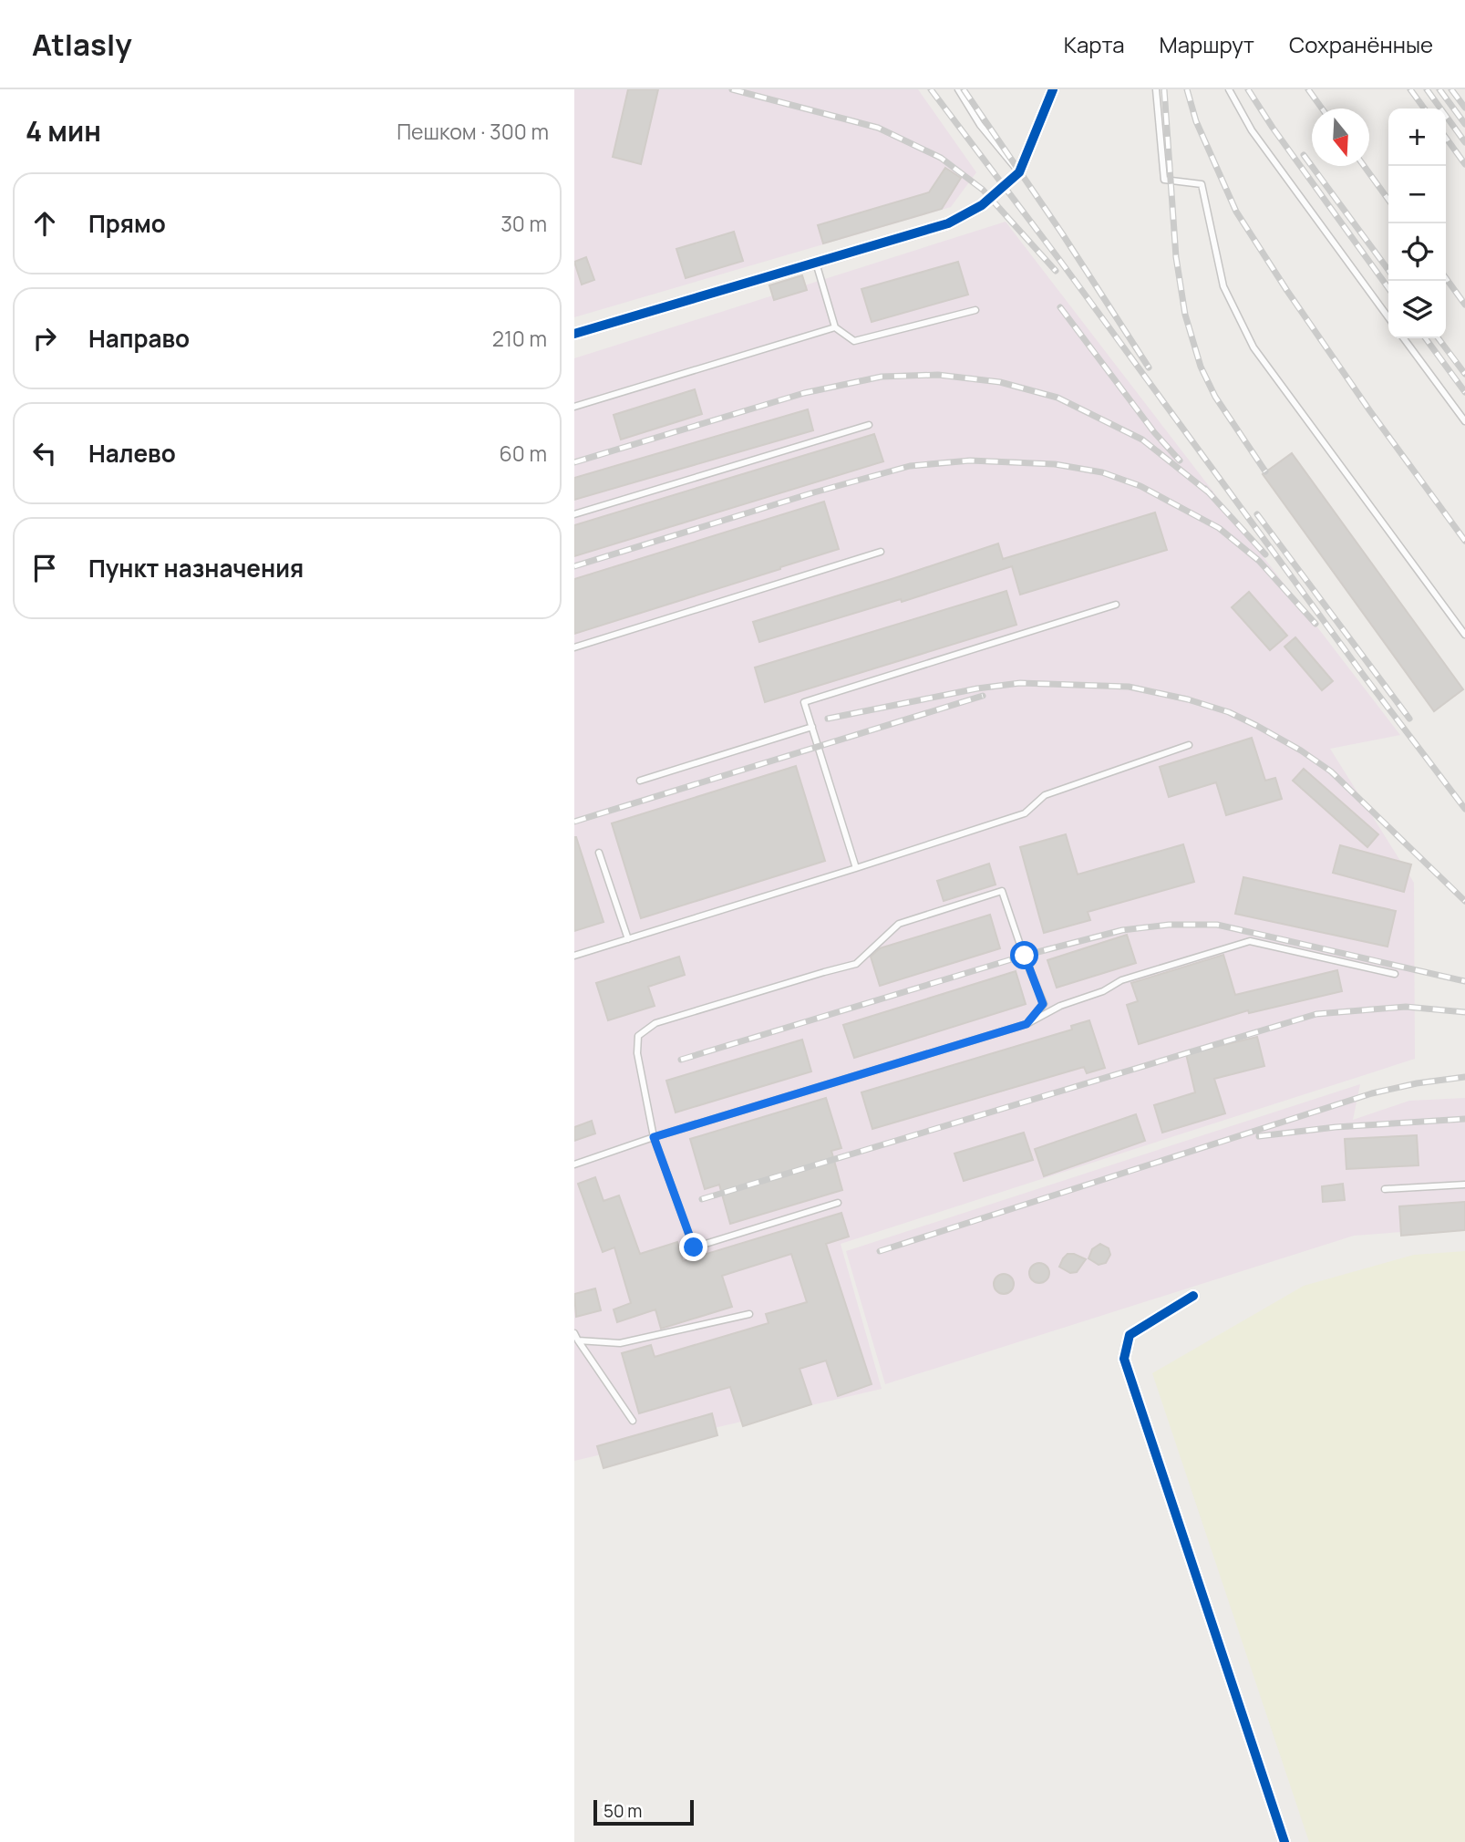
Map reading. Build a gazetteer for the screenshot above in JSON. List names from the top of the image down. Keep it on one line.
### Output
{"scale_bar":"50 m","north":"bottom","page":{"header":"Atlasly","nav":["Карта","Маршрут","Сохранённые"],"heading":["4 мин","Пешком · 300 m"],"map_buttons":["+","−"],"list":[["Прямо","30 m"],["Направо","210 m"],["Налево","60 m"],"Пункт назначения"],"scale":"50 m"}}
